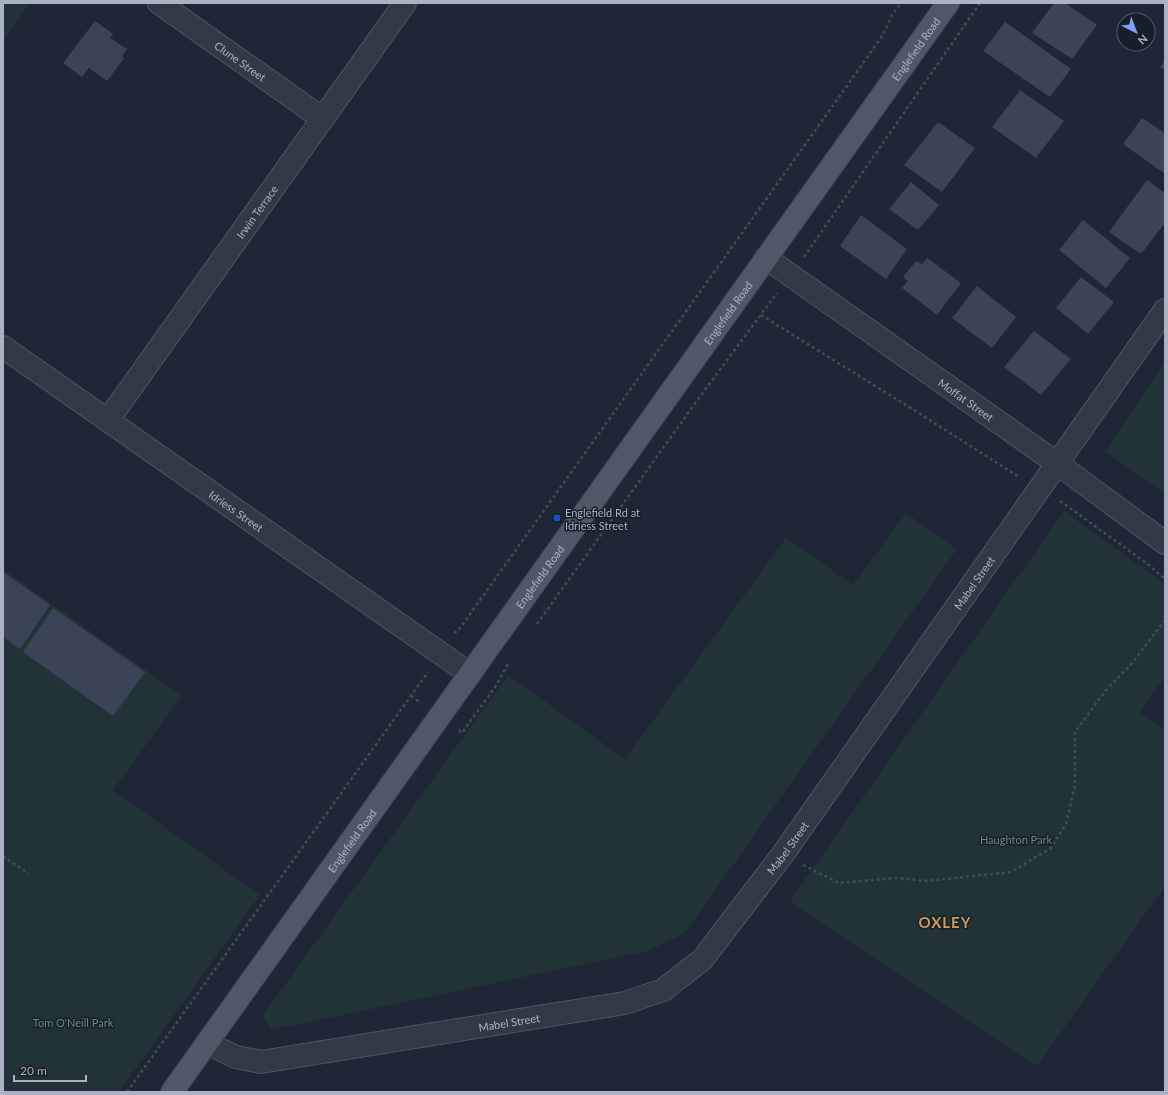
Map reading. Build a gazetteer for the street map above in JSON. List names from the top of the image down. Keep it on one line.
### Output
{"streets":{"main road":["Englefield Road"],"street":["Clune Street","Irwin Terrace","Moffat Street","Idriess Street","Mabel Street"]},"crossings":[["Englefield Road","Moffat Street"],["Englefield Road","Idriess Street"],["Englefield Road","Mabel Street"],["Clune Street","Irwin Terrace"],["Irwin Terrace","Idriess Street"],["Moffat Street","Mabel Street"]],"districts":["OXLEY"],"parks":["Haughton Park","Tom O'Neill Park"],"places":{"transit":["Englefield Rd at Idriess Street"]},"scale_bar":"20 m","north":"bottom right"}
